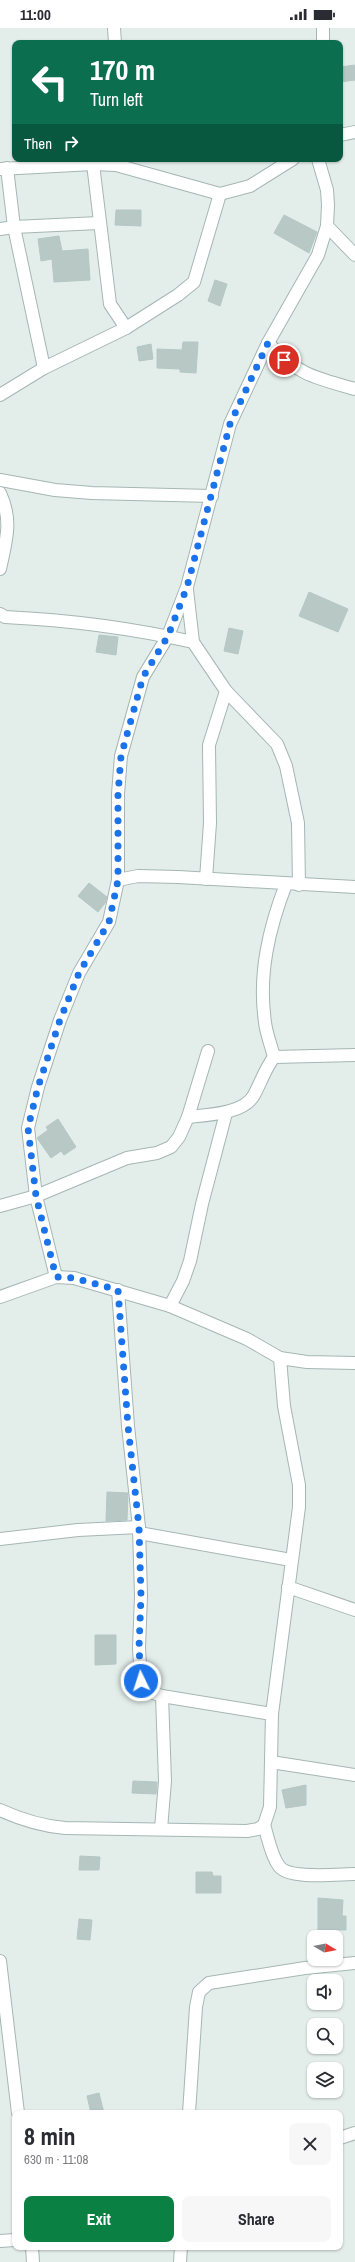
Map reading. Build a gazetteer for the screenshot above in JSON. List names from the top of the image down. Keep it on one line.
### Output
{"north":"right","page":{"status":"11:00","turn":["170 m","Turn left"],"then":"Then","heading":["8 min","630 m · 11:08"],"buttons":["Exit","Share"]}}
